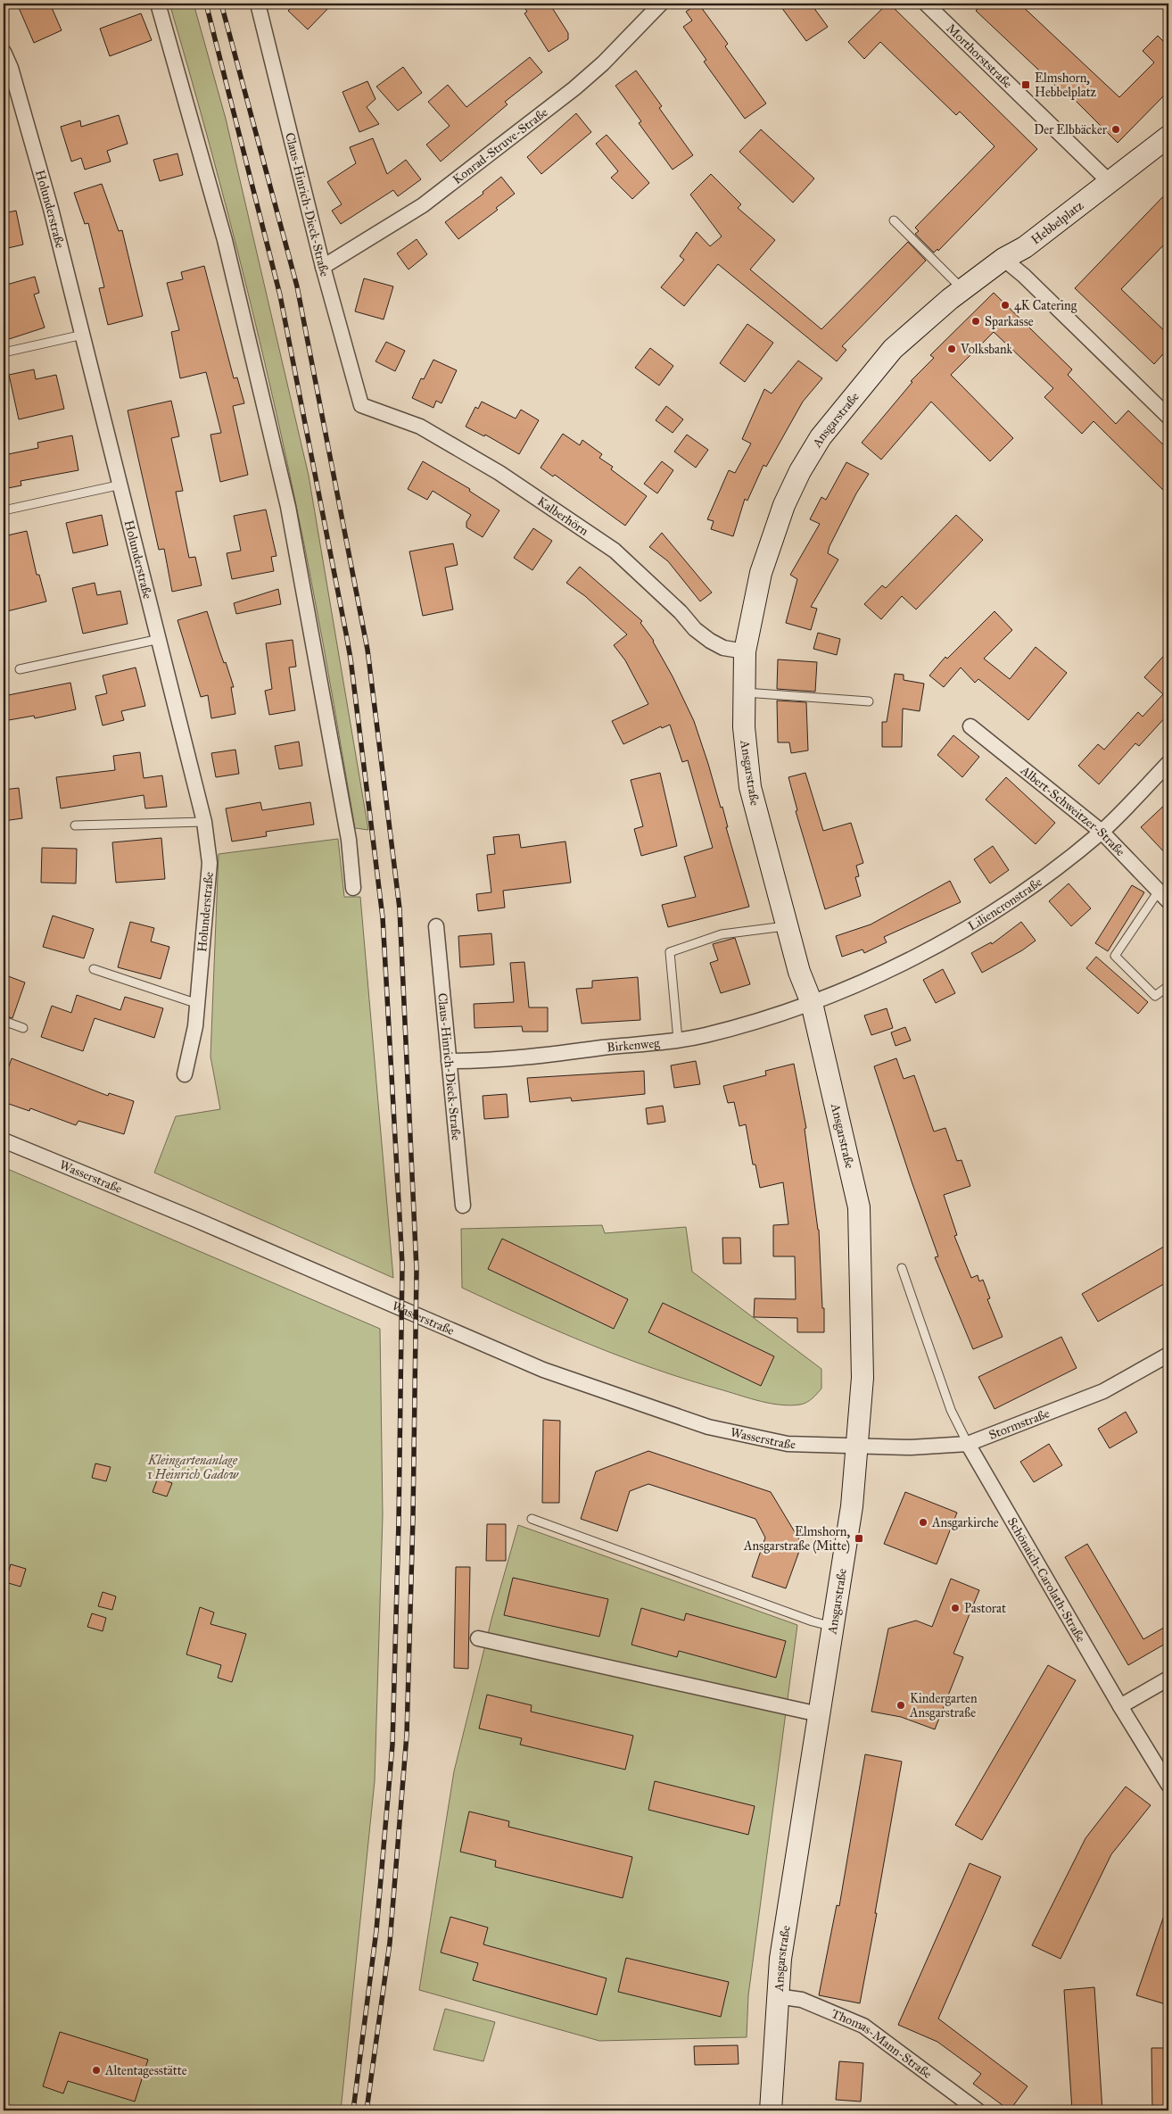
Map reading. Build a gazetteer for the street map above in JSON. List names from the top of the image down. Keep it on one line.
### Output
{"streets":{"street":["Morthorststraße","Konrad-Struve-Straße","Claus-Hinrich-Dieck-Straße","Holunderstraße","Hebbelplatz","Ansgarstraße","Kalberhörn","Albert-Schweitzer-Straße","Liliencronstraße","Birkenweg","Wasserstraße","Stormstraße","Schönaich-Carolath-Straße","Thomas-Mann-Straße"]},"crossings":[["Morthorststraße","Hebbelplatz"],["Konrad-Struve-Straße","Claus-Hinrich-Dieck-Straße"],["Claus-Hinrich-Dieck-Straße","Kalberhörn"],["Claus-Hinrich-Dieck-Straße","Birkenweg"],["Hebbelplatz","Ansgarstraße"],["Ansgarstraße","Kalberhörn"],["Ansgarstraße","Liliencronstraße"],["Ansgarstraße","Birkenweg"],["Ansgarstraße","Wasserstraße"],["Ansgarstraße","Stormstraße"],["Ansgarstraße","Thomas-Mann-Straße"],["Albert-Schweitzer-Straße","Liliencronstraße"],["Liliencronstraße","Birkenweg"],["Wasserstraße","Stormstraße"],["Stormstraße","Schönaich-Carolath-Straße"]],"parks":["Kleingartenanlage 1 Heinrich Gadow"],"places":{"transit":["Elmshorn, Hebbelplatz","Elmshorn, Ansgarstraße (Mitte)"],"other":["Der Elbbäcker","4K Catering","Sparkasse","Volksbank","Ansgarkirche","Pastorat","Kindergarten Ansgarstraße","Altentagesstätte"]}}
